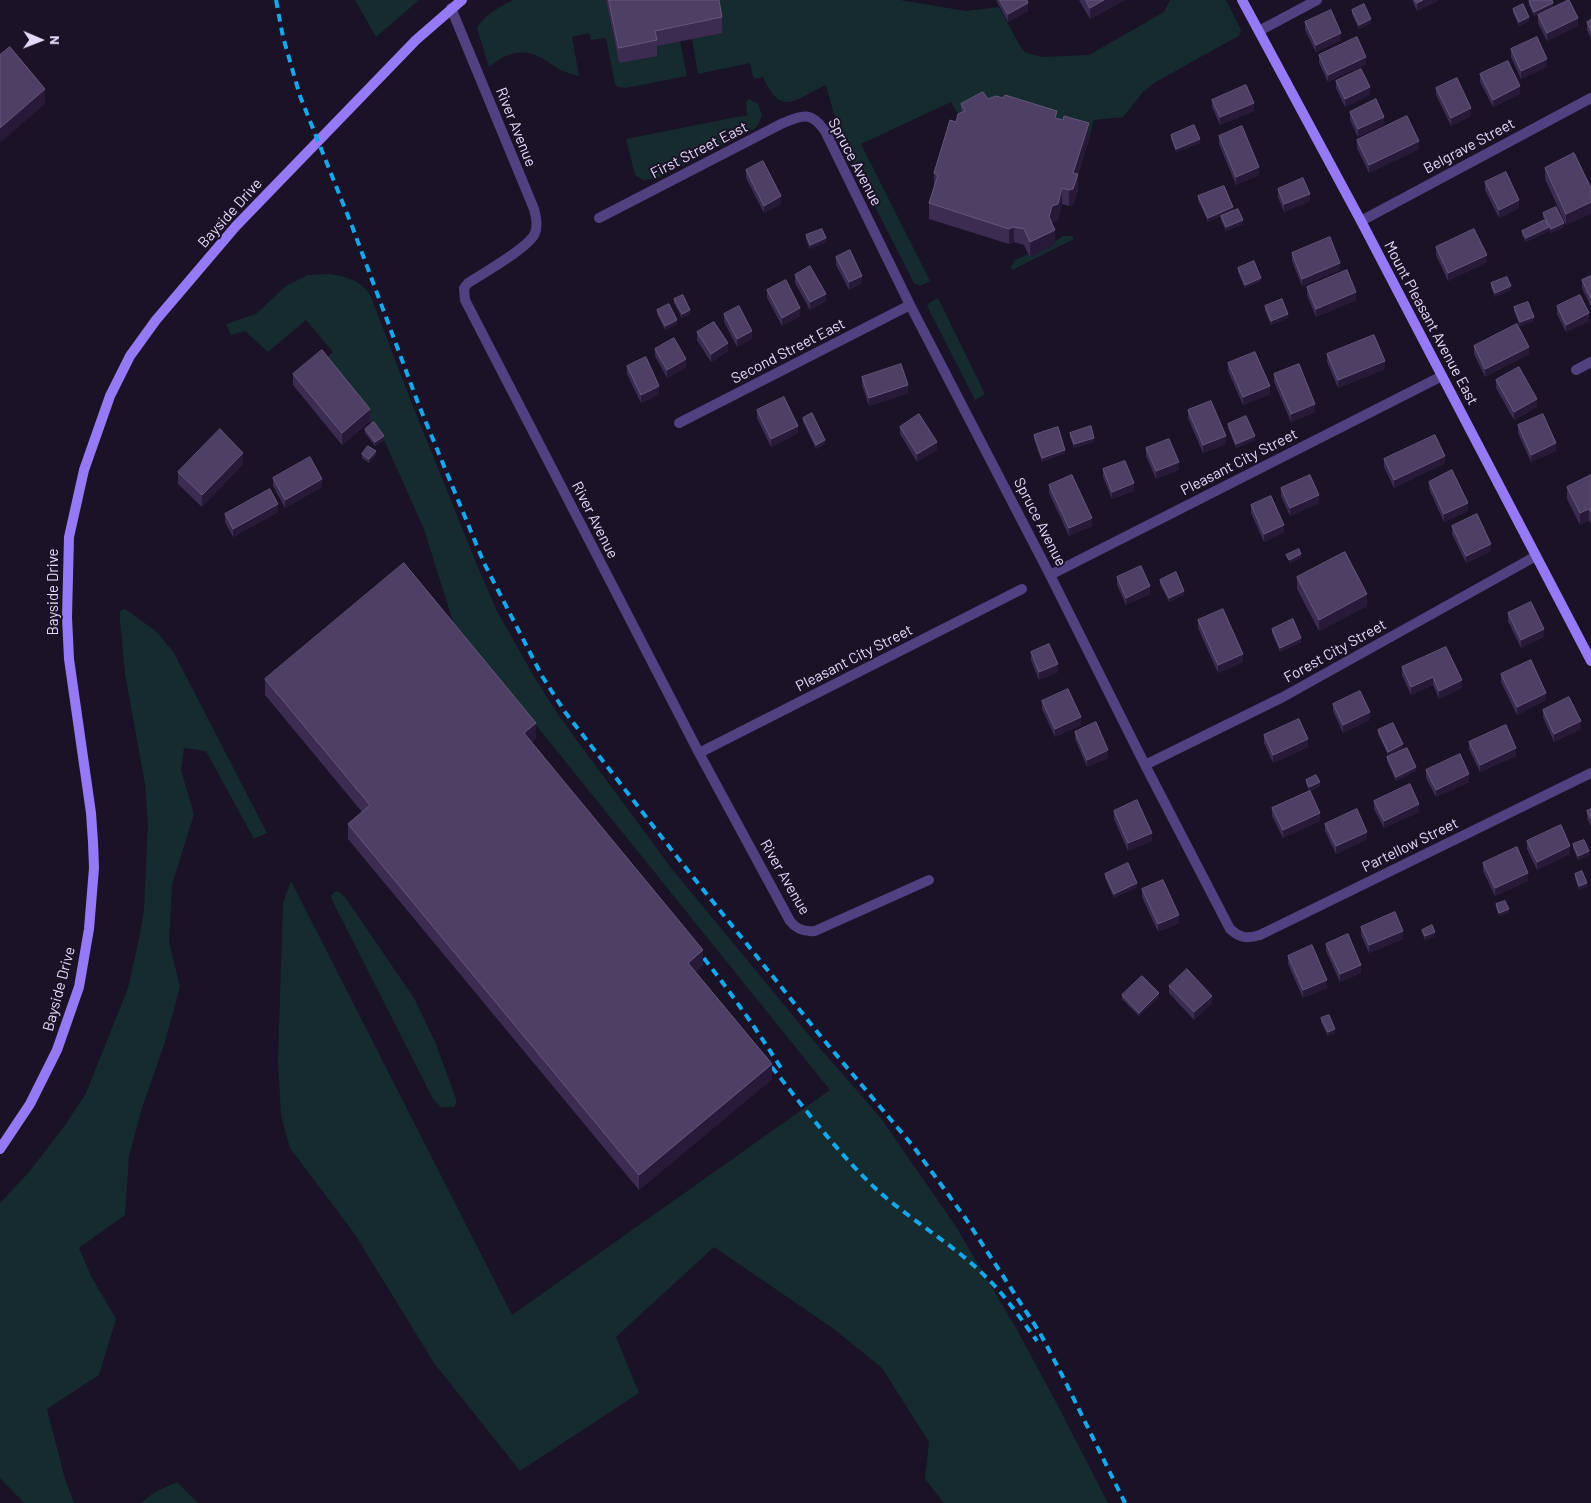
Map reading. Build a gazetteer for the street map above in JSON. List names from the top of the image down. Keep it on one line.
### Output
{"streets":{"main road":["Bayside Drive","Mount Pleasant Avenue East"],"street":["River Avenue","Belgrave Street","First Street East","Spruce Avenue","Second Street East","Pleasant City Street","Forest City Street","Partellow Street"]},"crossings":[["River Avenue","Bayside Drive"],["River Avenue","Pleasant City Street"],["Belgrave Street","Mount Pleasant Avenue East"],["First Street East","Spruce Avenue"],["Spruce Avenue","Second Street East"],["Spruce Avenue","Pleasant City Street"],["Spruce Avenue","Forest City Street"],["Spruce Avenue","Partellow Street"],["Mount Pleasant Avenue East","Pleasant City Street"],["Mount Pleasant Avenue East","Forest City Street"]],"north":"right"}
